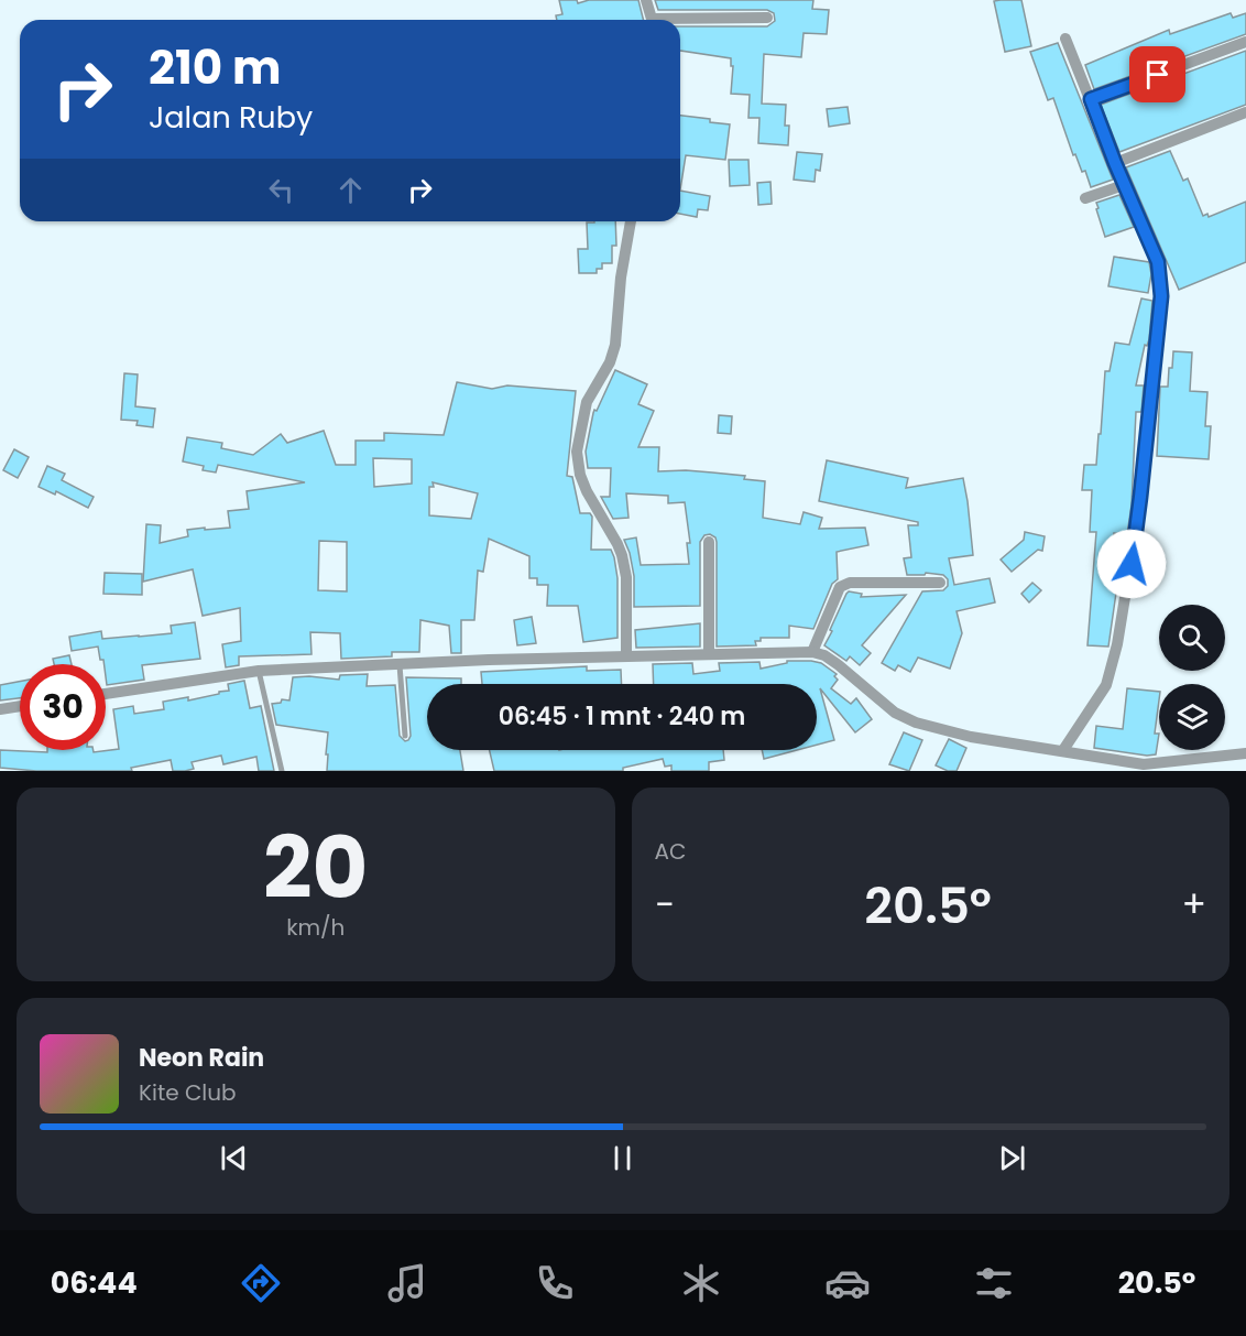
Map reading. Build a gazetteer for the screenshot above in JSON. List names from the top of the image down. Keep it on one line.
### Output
{"page":{"turn":["210 m","Jalan Ruby"],"limit":"30","trip":"06:45 · 1 mnt · 240 m","tile":[["20","km/h"],"AC"],"heat":["−","20.5°","+"],"song":["Neon Rain","Kite Club"],"tabs":["06:44","20.5°"]}}
